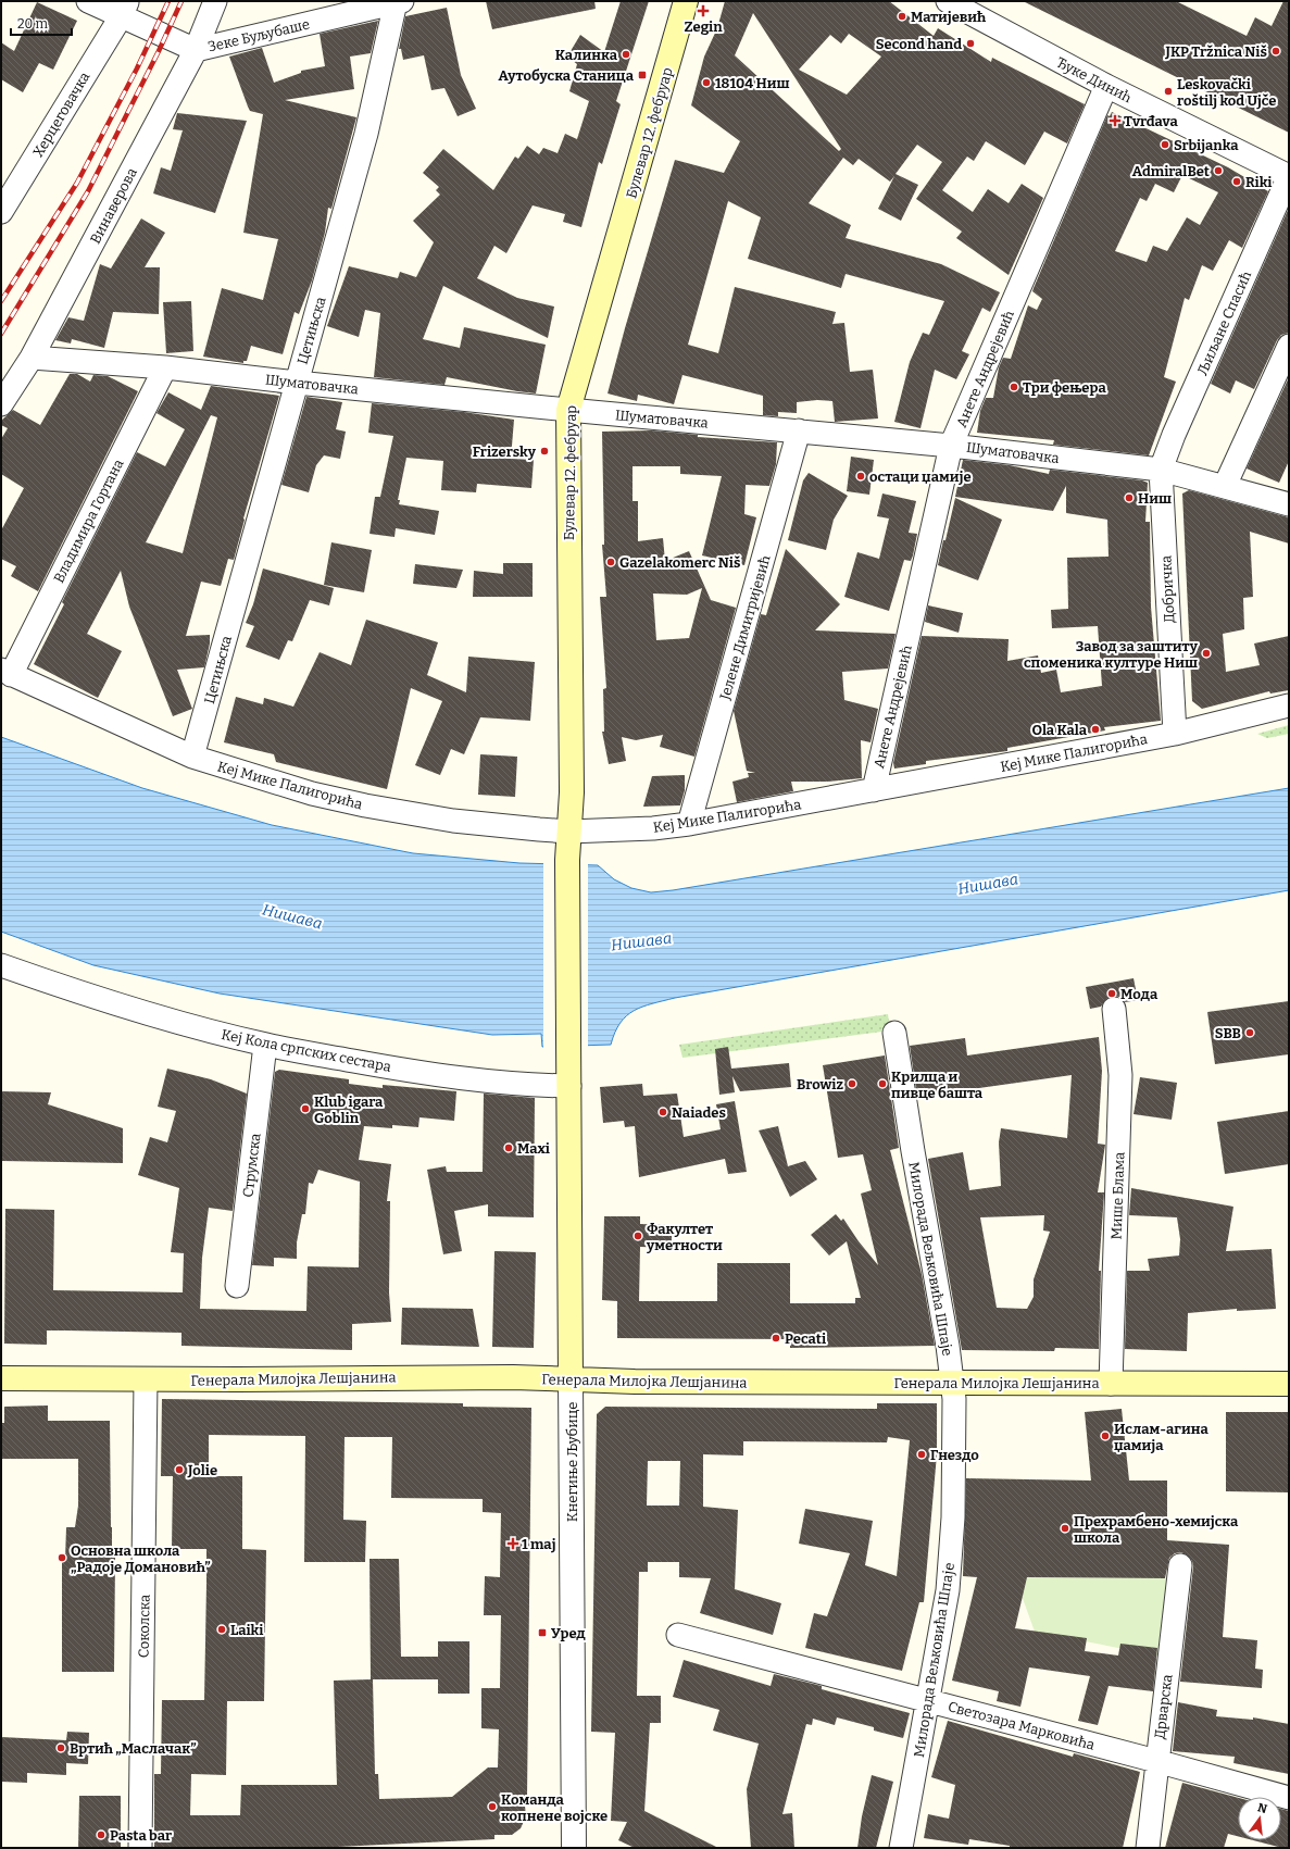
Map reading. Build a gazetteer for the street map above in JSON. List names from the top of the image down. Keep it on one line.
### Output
{"streets":{"main road":["Булевар 12. фебруар","Генерала Милојка Лешјанина","Кнегиње Љубице"],"street":["Зеке Буљубаше","Ђуке Динић","Херцеговачка","Винаверова","Љиљане Спасић","Цетињска","Анете Андрејевић","Шуматовачка","Владимира Гортана","Добричка","Јелене Димитријевић","Кеј Мике Палигорића","Кеј Кола српских сестара","Струмска","Мише Блама","Милорада Вељковића Шпаје","Соколска","Дрварска","Светозара Марковића"]},"crossings":[["Зеке Буљубаше","Херцеговачка"],["Зеке Буљубаше","Винаверова"],["Зеке Буљубаше","Цетињска"],["Ђуке Динић","Љиљане Спасић"],["Ђуке Динић","Анете Андрејевић"],["Булевар 12. фебруар","Шуматовачка"],["Булевар 12. фебруар","Кеј Мике Палигорића"],["Булевар 12. фебруар","Кнегиње Љубице"],["Винаверова","Шуматовачка"],["Љиљане Спасић","Шуматовачка"],["Љиљане Спасић","Добричка"],["Цетињска","Шуматовачка"],["Цетињска","Кеј Мике Палигорића"],["Анете Андрејевић","Шуматовачка"],["Анете Андрејевић","Кеј Мике Палигорића"],["Шуматовачка","Владимира Гортана"],["Шуматовачка","Добричка"],["Шуматовачка","Јелене Димитријевић"],["Владимира Гортана","Кеј Мике Палигорића"],["Добричка","Кеј Мике Палигорића"],["Јелене Димитријевић","Кеј Мике Палигорића"],["Кеј Кола српских сестара","Струмска"],["Кеј Кола српских сестара","Кнегиње Љубице"],["Мише Блама","Генерала Милојка Лешјанина"],["Милорада Вељковића Шпаје","Генерала Милојка Лешјанина"],["Милорада Вељковића Шпаје","Светозара Марковића"],["Генерала Милојка Лешјанина","Кнегиње Љубице"],["Генерала Милојка Лешјанина","Соколска"],["Дрварска","Светозара Марковића"]],"water":["Нишава"],"places":{"health":["Zegin","Tvrđava","1 maj"],"other":["Матијевић","Second hand","JKP Tržnica Niš","Калинка","18104 Ниш","Leskovački roštilj kod Ujče","Srbijanka","AdmiralBet","Riki","Три фењера","Frizersky","остаци џамије","Ниш","Gazelakomerc Niš","Завод за заштиту споменика културе Ниш","Ola Kala","Мода","SBB","Browiz","Крилца и пивце башта","Klub igara Goblin","Naiades","Maxi","Факултет уметности","Pecati","Ислам-агина џамија","Гнездо","Jolie","Прехрамбено-хемијска школа","Основна школа „Радоје Домановић”","Laiki","Вртић „Маслачак”","Команда копнене војске","Pasta bar"],"transit":["Аутобуска Станица","Уред"]},"scale_bar":"20 m","north":"top"}
